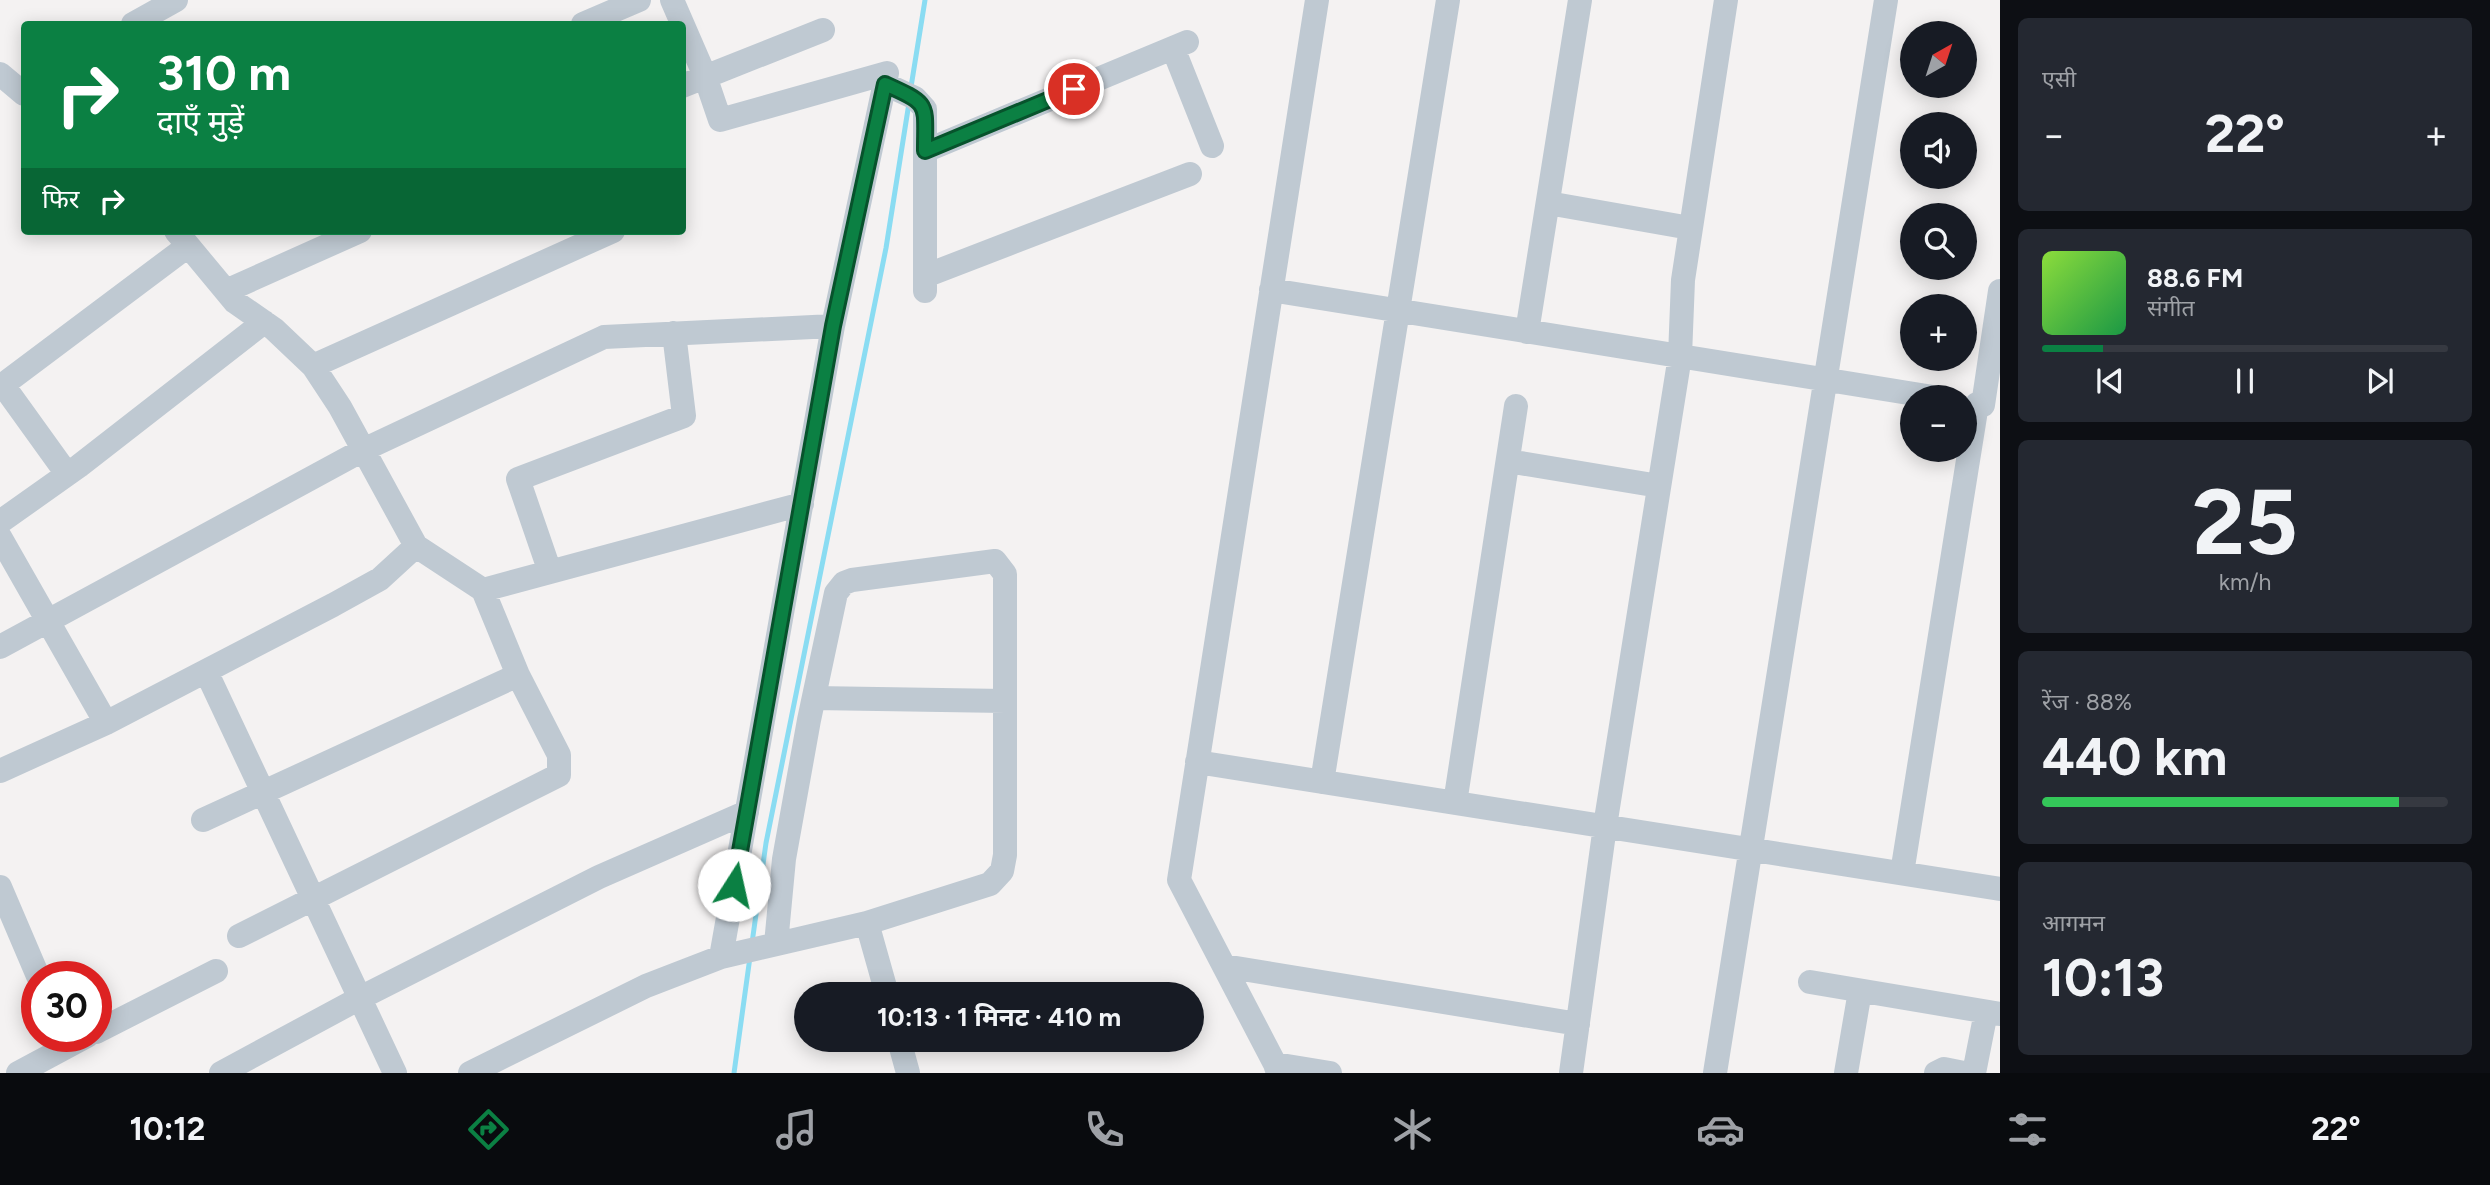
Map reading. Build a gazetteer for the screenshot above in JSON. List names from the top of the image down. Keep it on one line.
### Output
{"north":"top right","page":{"tile":["एसी",["25","km/h"],["रेंज · 88%","440 km"],["आगमन","10:13"]],"map_buttons":["+","−"],"turn":["310 m","दाएँ मुड़ें"],"heat":["−","22°","+"],"then":"फिर","song":["88.6 FM","संगीत"],"limit":"30","trip":"10:13 · 1 मिनट · 410 m","tabs":["10:12","22°"]}}
